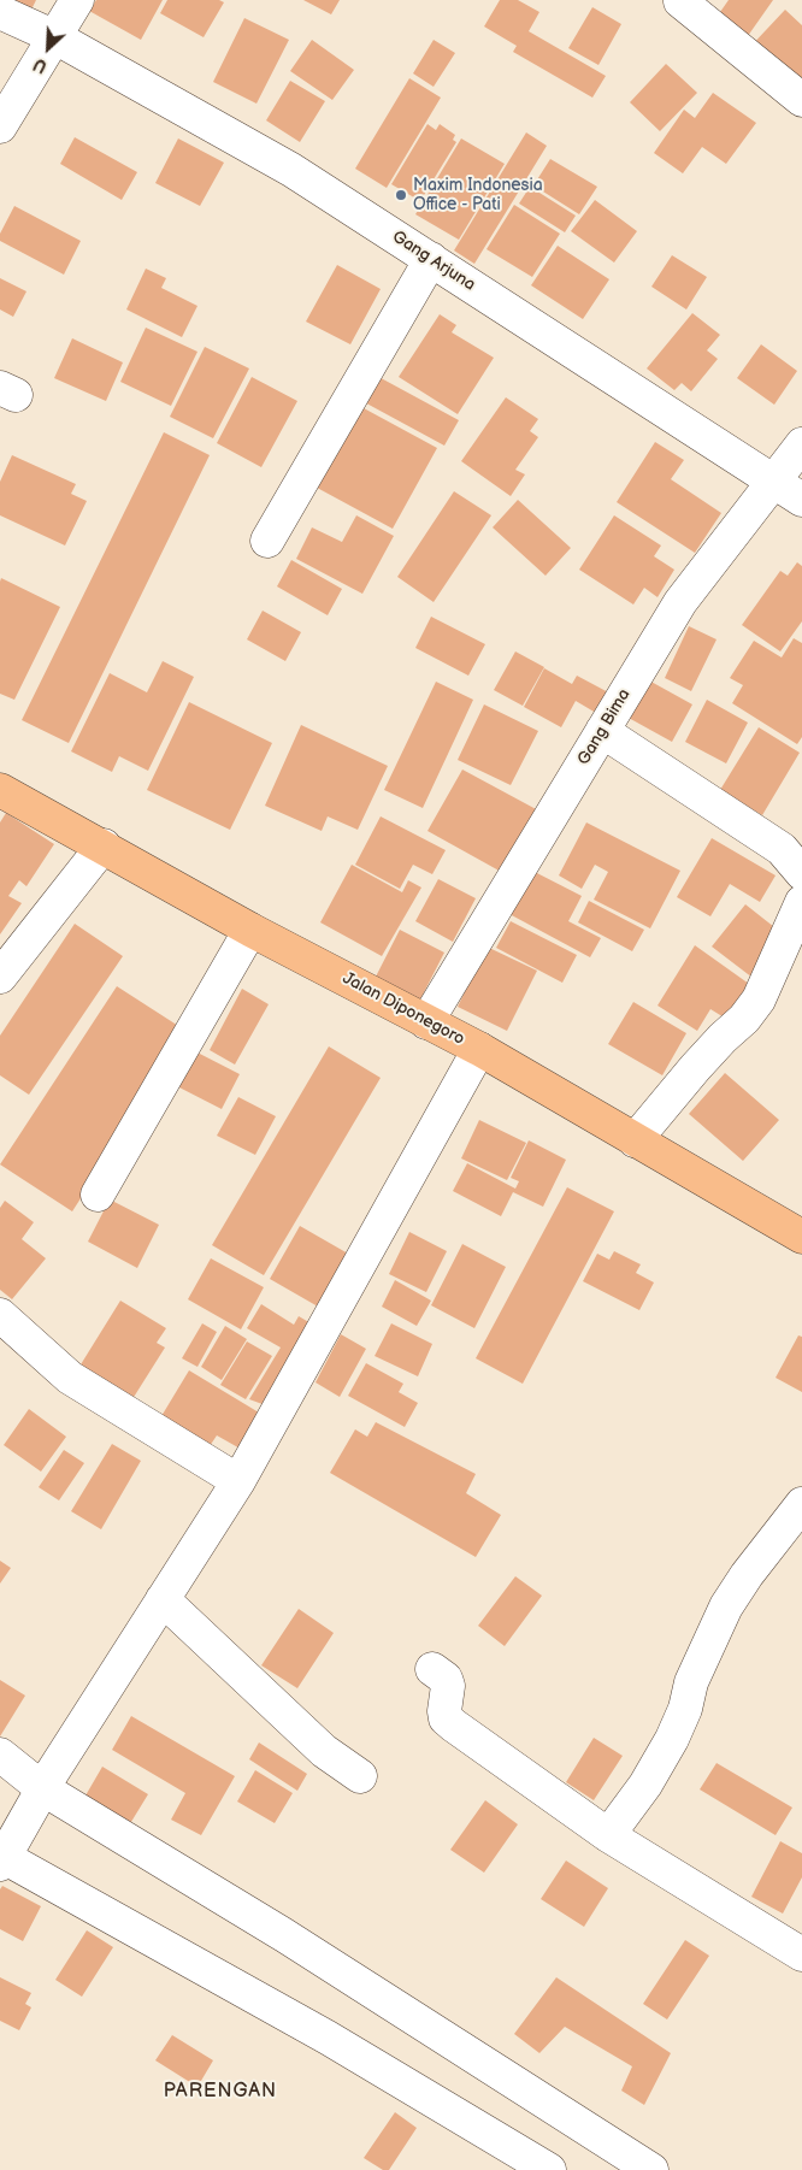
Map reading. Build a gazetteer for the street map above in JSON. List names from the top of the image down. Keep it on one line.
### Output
{"streets":{"main road":["Jalan Diponegoro"],"street":["Gang Arjuna","Gang Bima"]},"crossings":[["Gang Arjuna","Gang Bima"],["Gang Bima","Jalan Diponegoro"]],"districts":["PARENGAN"],"places":["Maxim Indonesia Office - Pati"],"north":"bottom left"}
